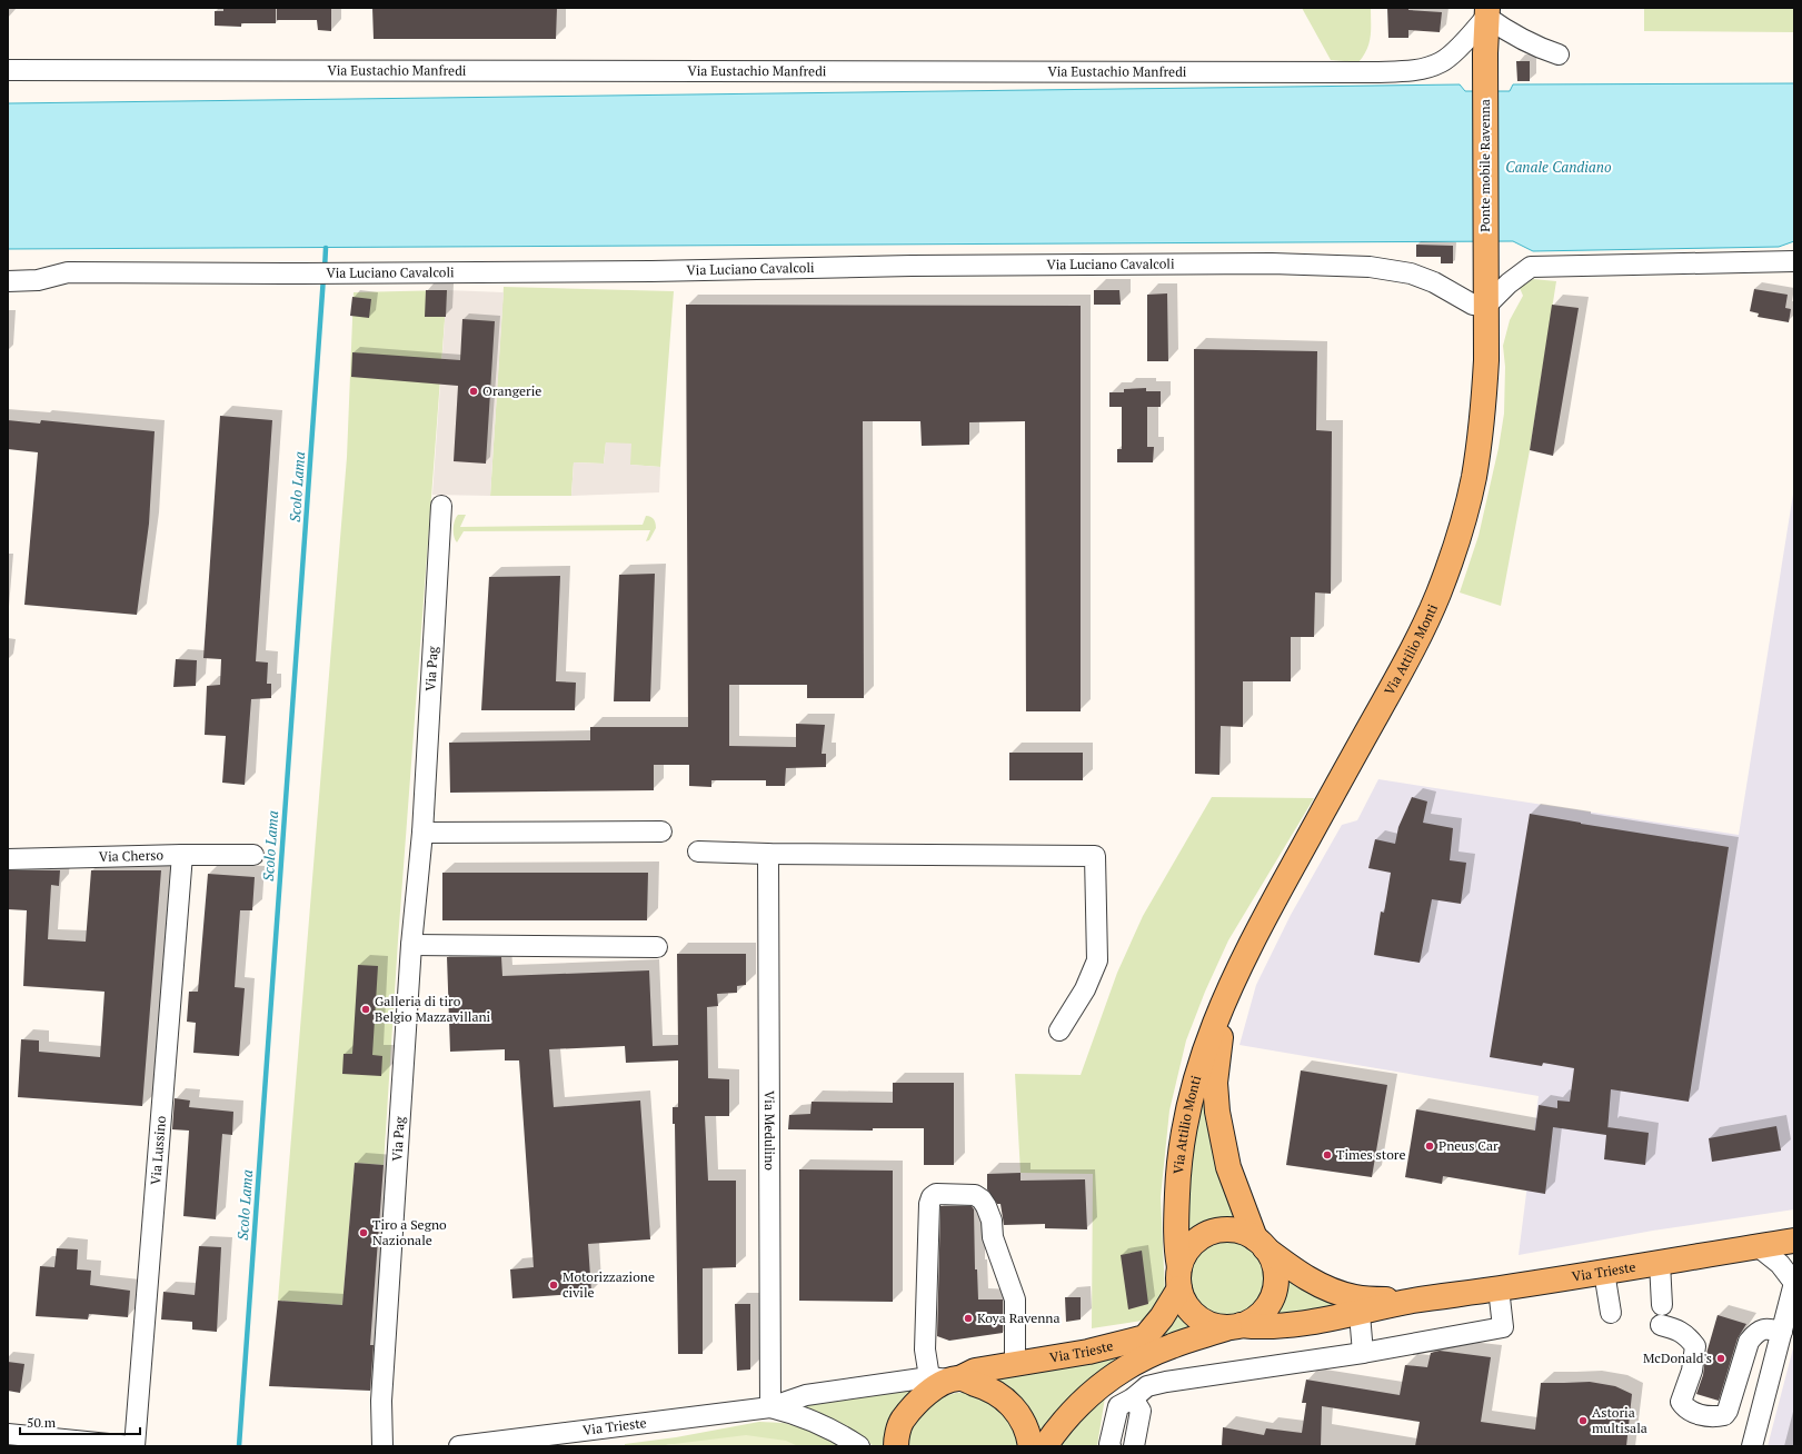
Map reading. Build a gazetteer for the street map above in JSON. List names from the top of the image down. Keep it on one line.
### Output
{"streets":{"main road":["Ponte mobile Ravenna","Via Attilio Monti","Via Trieste"],"street":["Via Eustachio Manfredi","Via Luciano Cavalcoli","Via Pag","Via Cherso","Via Medulino","Via Lussino"]},"crossings":[["Via Eustachio Manfredi","Ponte mobile Ravenna"],["Ponte mobile Ravenna","Via Attilio Monti"],["Via Luciano Cavalcoli","Via Attilio Monti"],["Via Attilio Monti","Via Trieste"],["Via Cherso","Via Lussino"],["Via Medulino","Via Trieste"]],"water":["Canale Candiano","Scolo Lama"],"places":["Orangerie","Galleria di tiro Belgio Mazzavillani","Pneus Car","Times store","Tiro a Segno Nazionale","Motorizzazione civile","Koya Ravenna","McDonald's","Astoria multisala"],"scale_bar":"50 m"}
